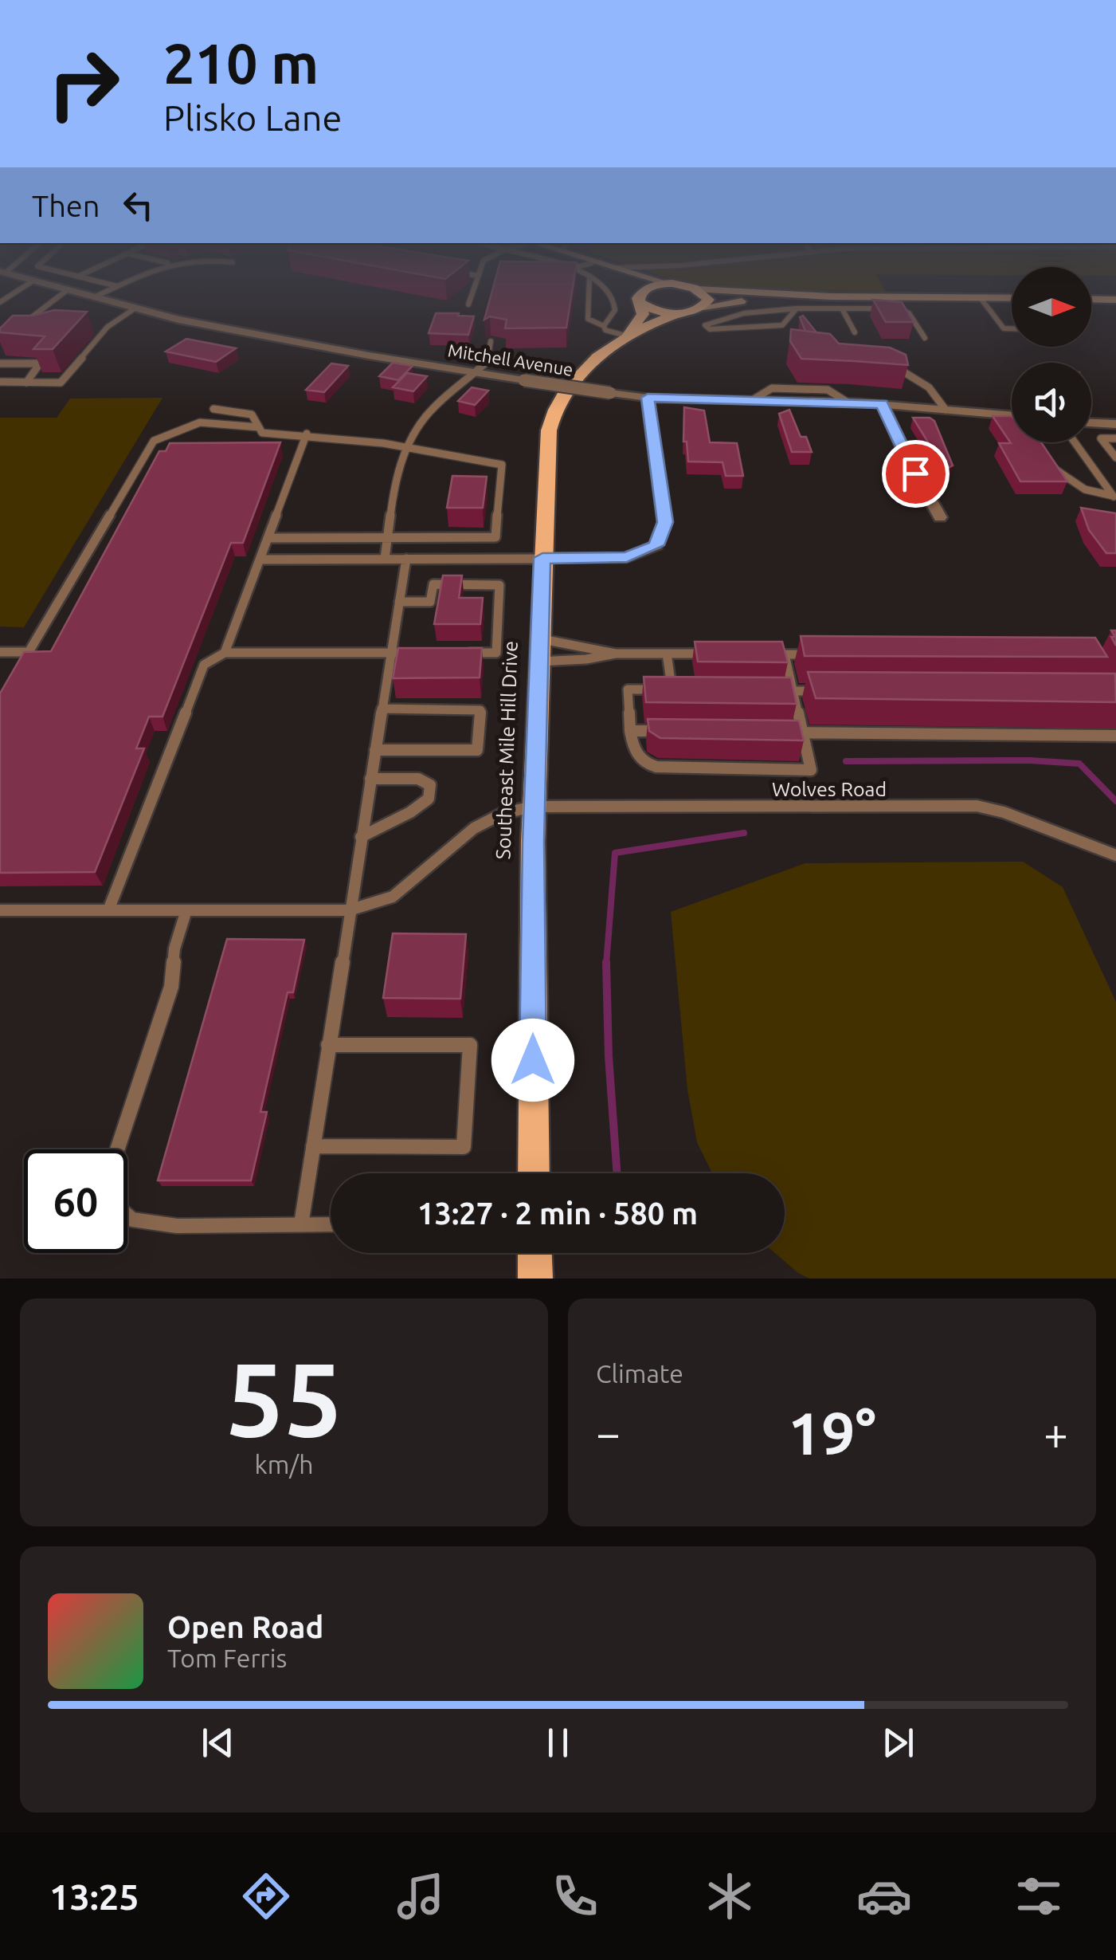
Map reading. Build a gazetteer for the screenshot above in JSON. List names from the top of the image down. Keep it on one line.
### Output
{"streets":{"main road":["Southeast Mile Hill Drive"],"street":["Mitchell Avenue"],"lane":["Wolves Road"]},"crossings":[["Southeast Mile Hill Drive","Wolves Road"]],"north":"right","page":{"turn":["210 m","Plisko Lane"],"then":"Then","limit":"60","trip":"13:27 · 2 min · 580 m","tile":[["55","km/h"],"Climate"],"heat":["−","19°","+"],"song":["Open Road","Tom Ferris"],"tabs":"13:25"}}
